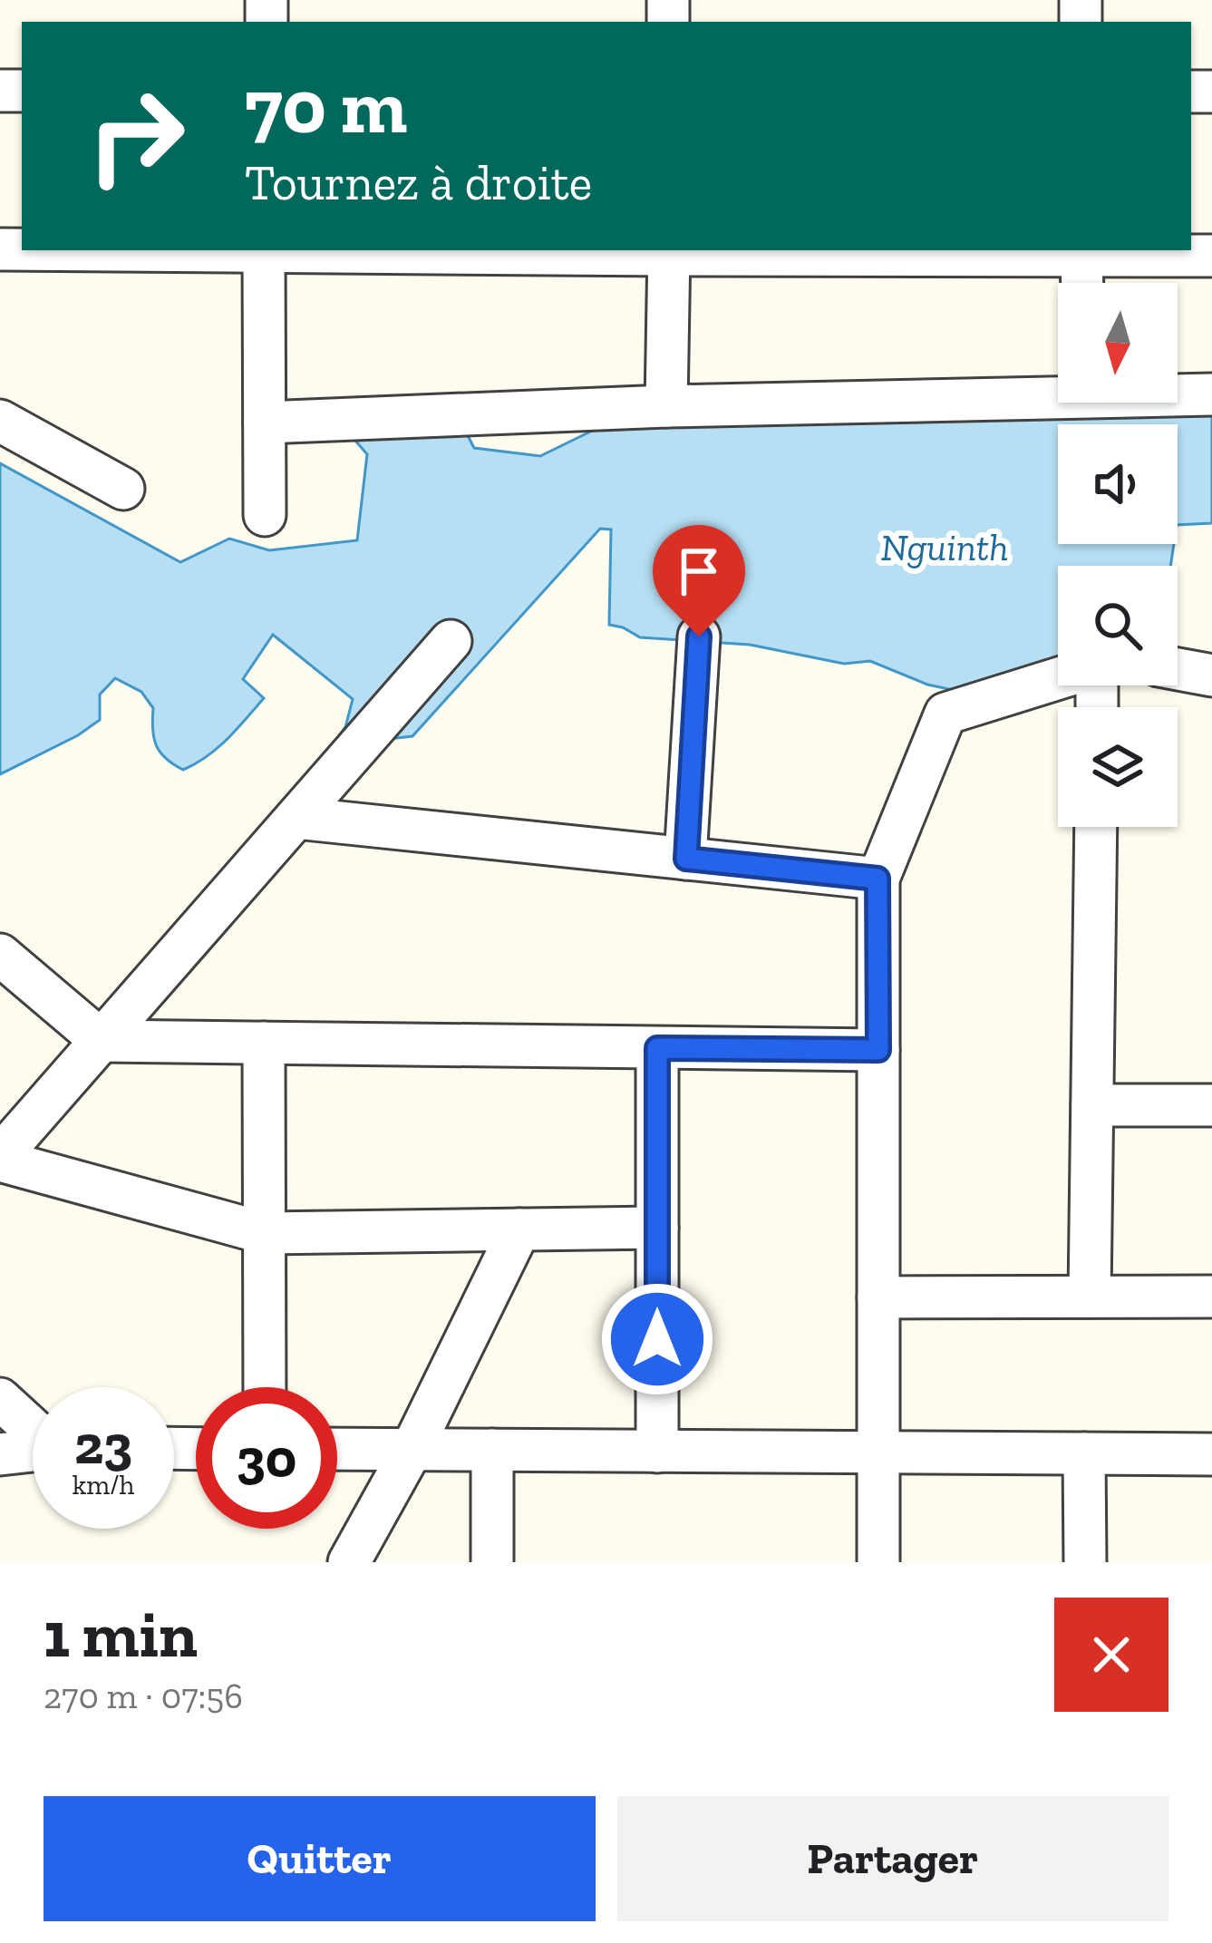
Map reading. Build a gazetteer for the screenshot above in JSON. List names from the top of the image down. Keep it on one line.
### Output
{"water":["Nguinth"],"north":"bottom","page":{"turn":["70 m","Tournez à droite"],"speed":"23 km/h","limit":"30","heading":["1 min","270 m · 07:56"],"buttons":["Quitter","Partager"]}}
